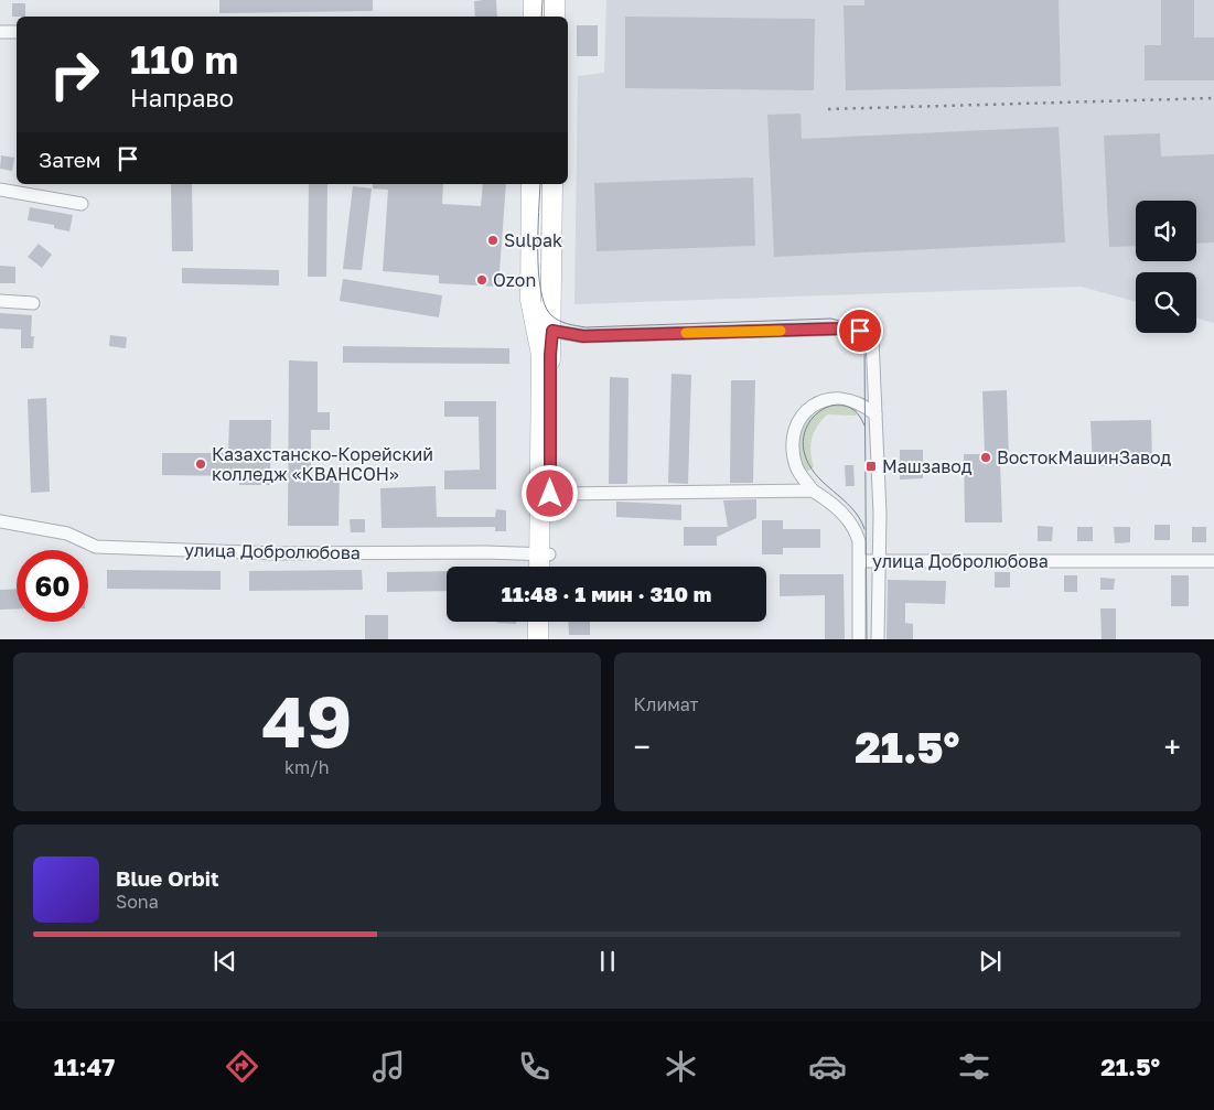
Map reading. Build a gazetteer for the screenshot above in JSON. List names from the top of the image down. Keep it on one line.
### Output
{"streets":{"street":["улица Добролюбова"]},"places":{"other":["Sulpak","Ozon","ВостокМашинЗавод","Казахстанско-Корейский колледж «КВАНСОН»"],"transit":["Машзавод"]},"page":{"turn":["110 m","Направо"],"then":"Затем","limit":"60","trip":"11:48 · 1 мин · 310 m","tile":[["49","km/h"],"Климат"],"heat":["−","21.5°","+"],"song":["Blue Orbit","Sona"],"tabs":["11:47","21.5°"]}}
